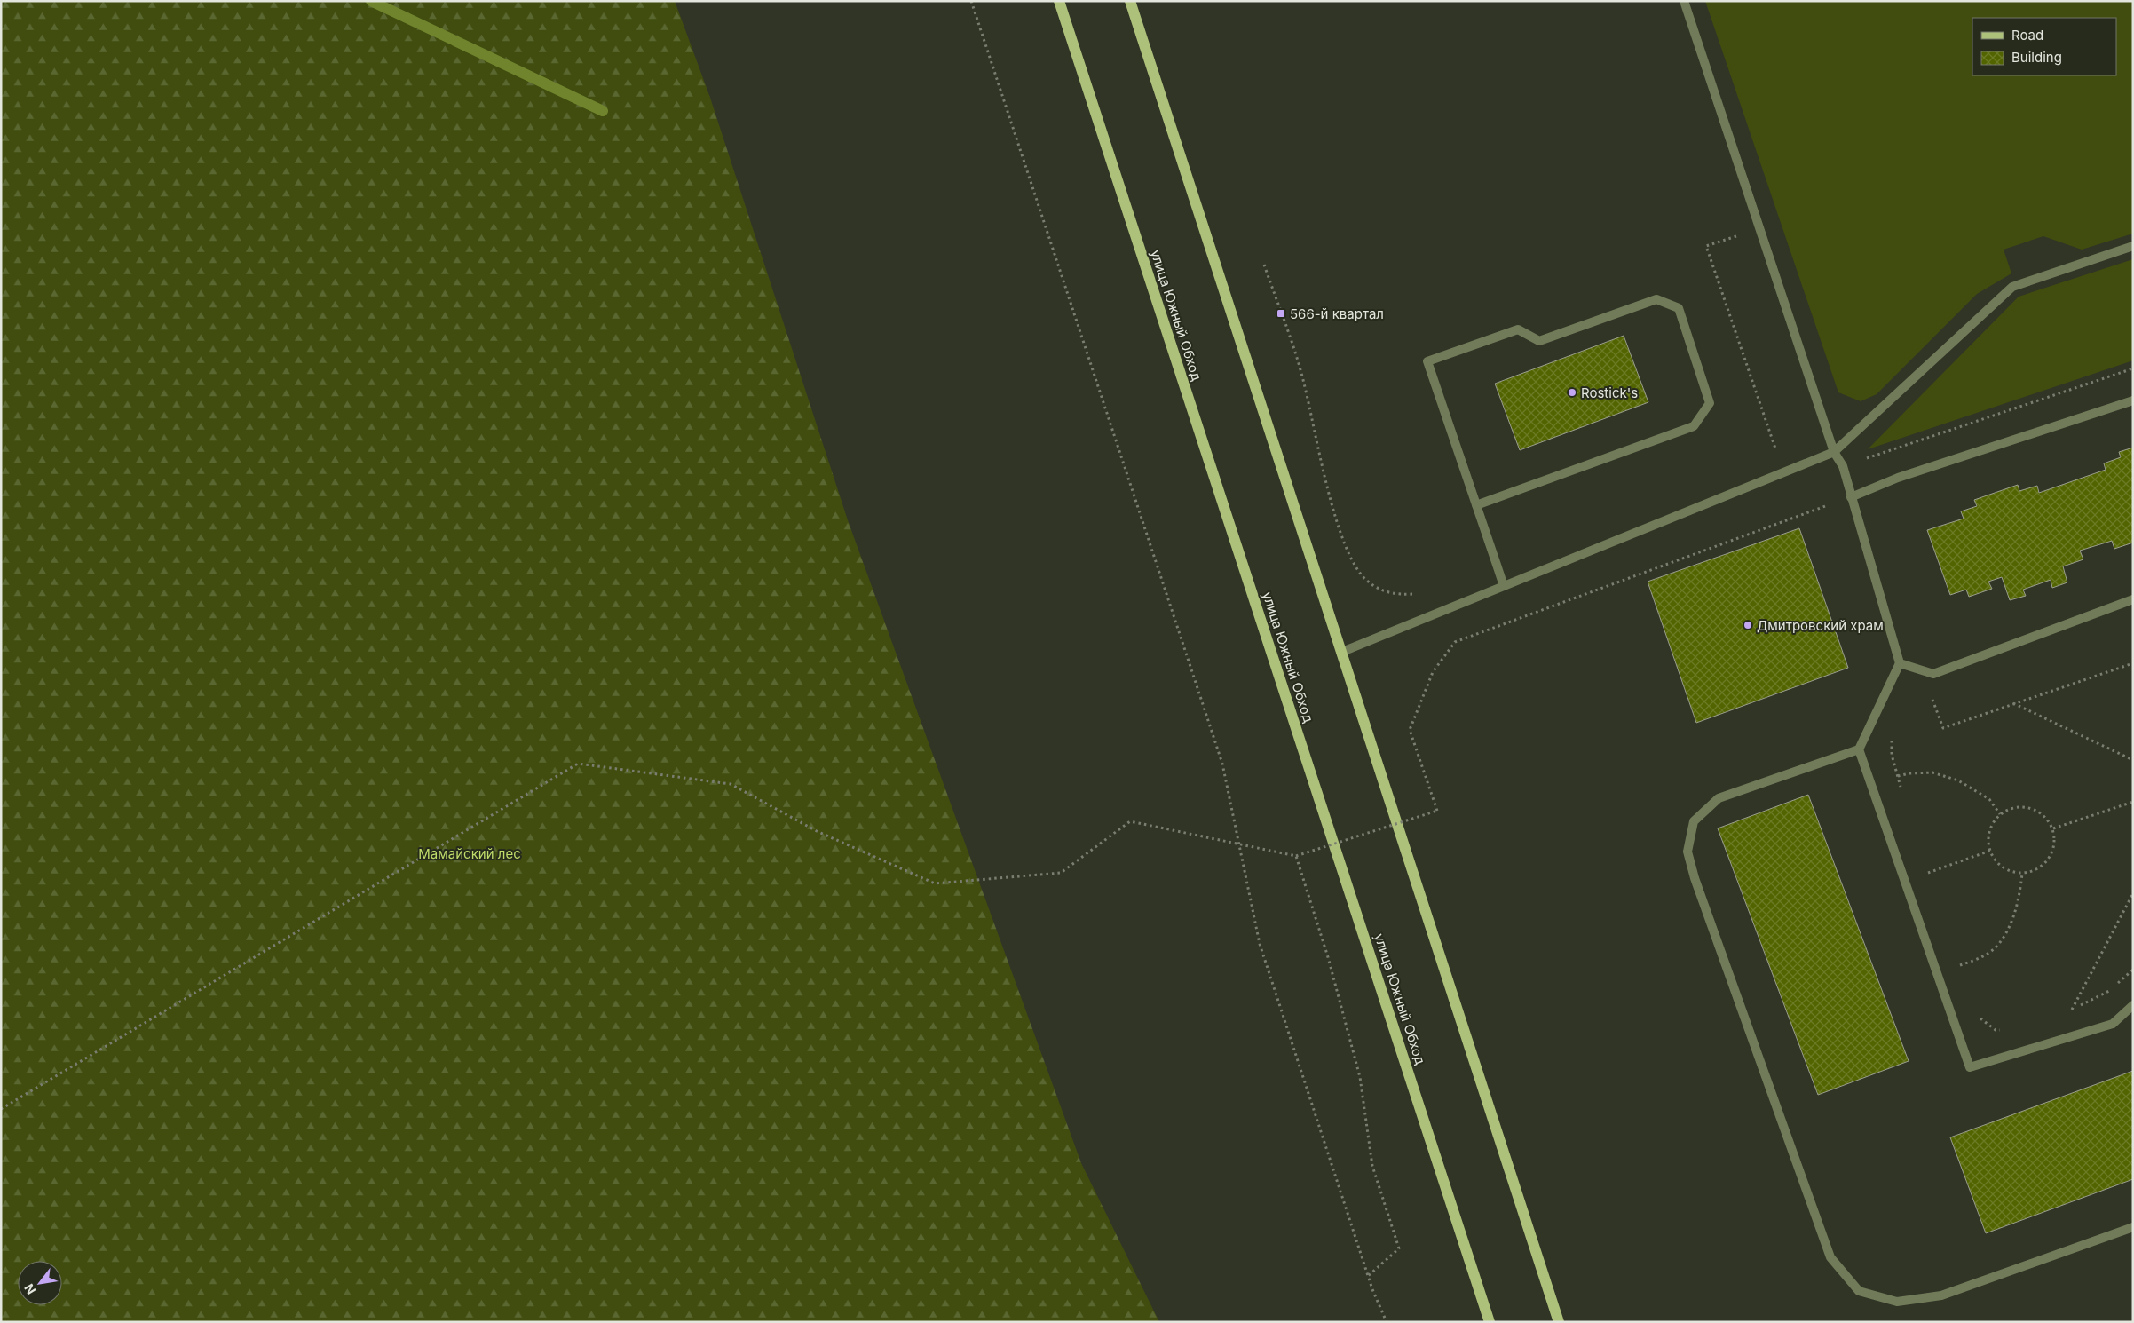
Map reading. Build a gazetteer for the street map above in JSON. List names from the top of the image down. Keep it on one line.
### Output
{"streets":{"main road":["улица Южный Обход"]},"parks":["Мамайский лес"],"places":{"transit":["566-й квартал"],"other":["Rostick's","Дмитровский храм"]},"legend":["Road","Building"],"north":"bottom left"}
